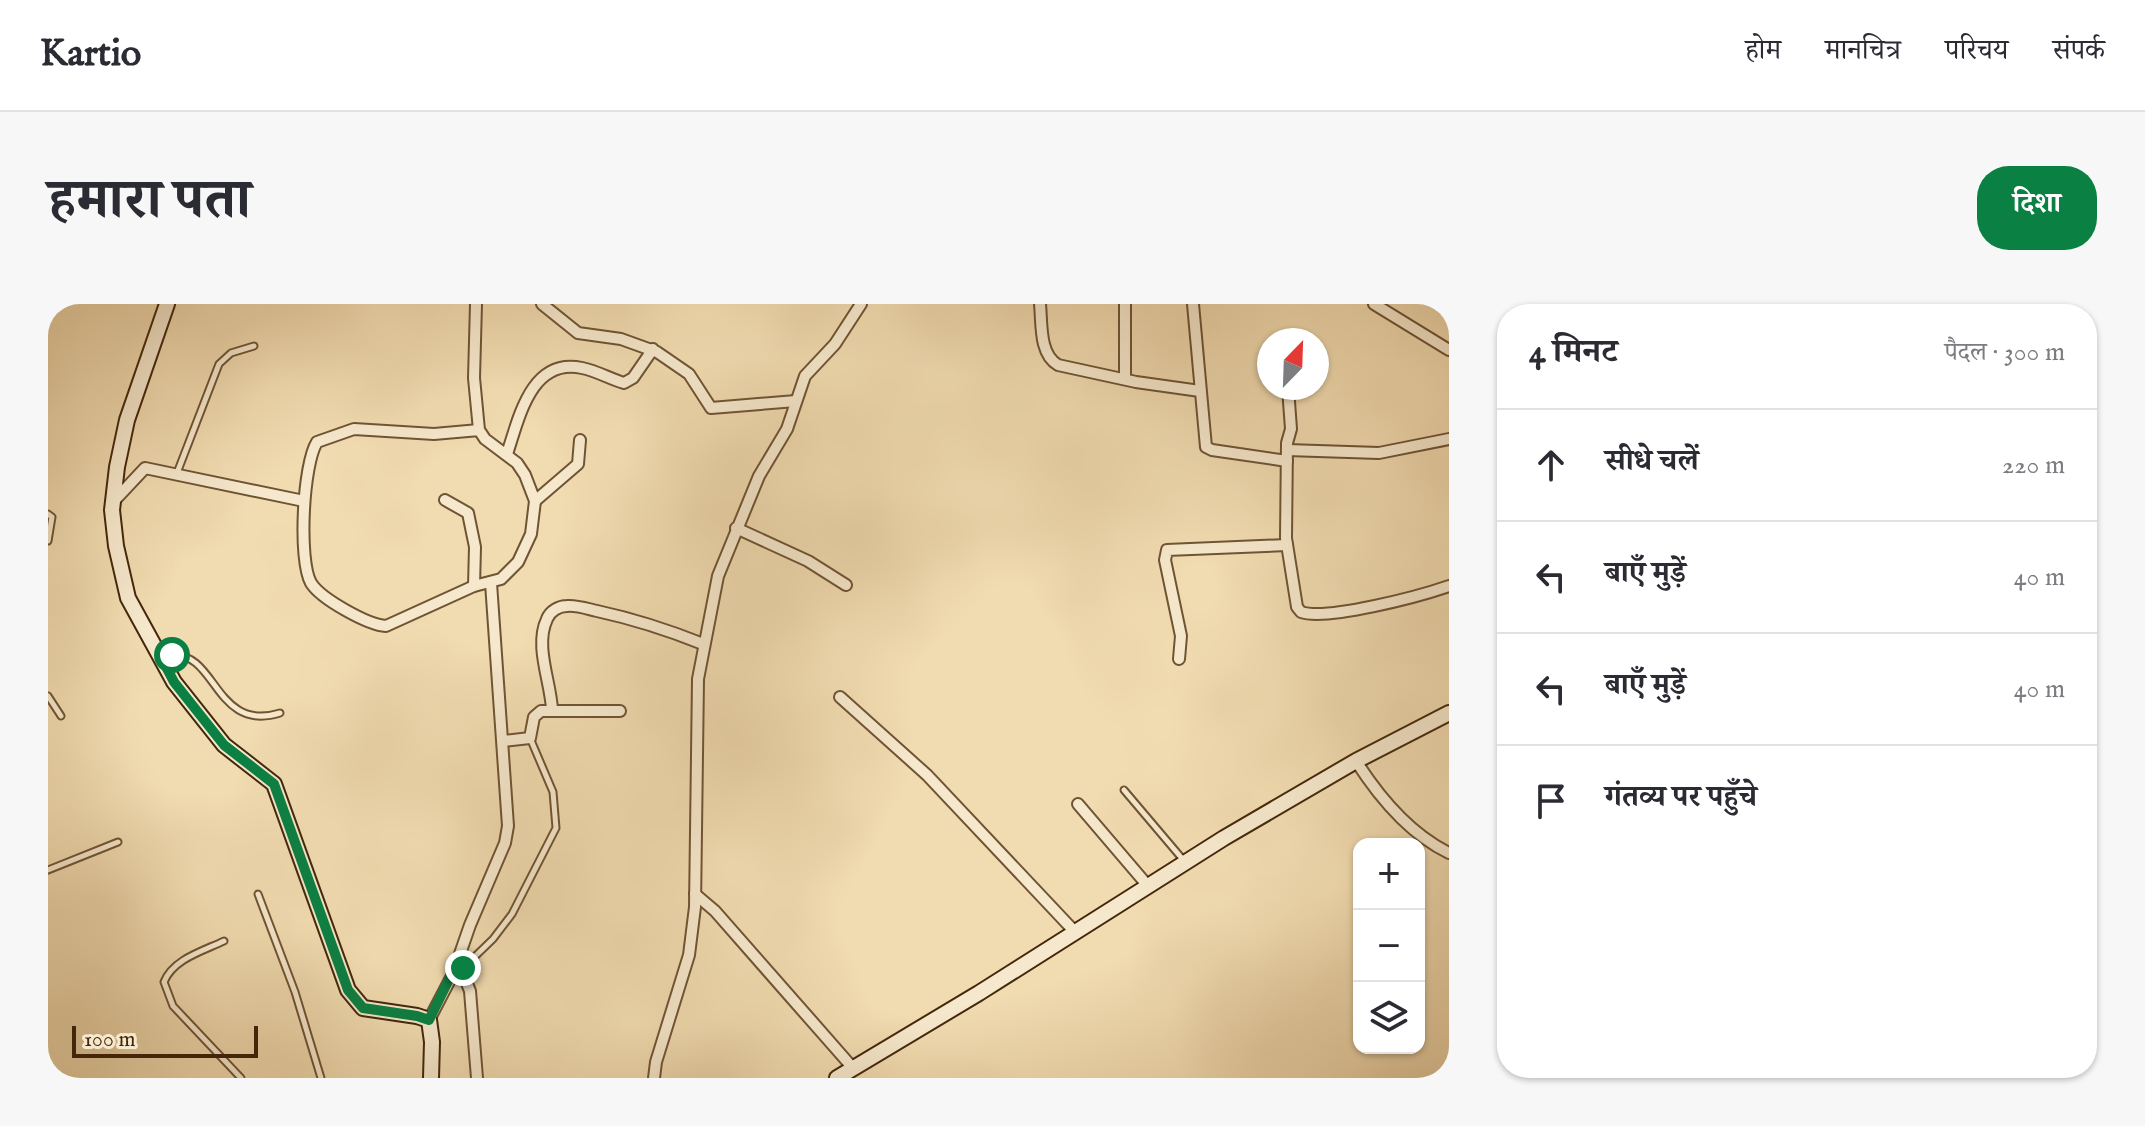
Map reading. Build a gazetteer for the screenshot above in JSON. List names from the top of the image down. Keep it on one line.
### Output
{"scale_bar":"100 m","north":"top right","page":{"header":"Kartio","nav":["होम","मानचित्र","परिचय","संपर्क"],"title":"हमारा पता","buttons":"दिशा","heading":["4 मिनट","पैदल · 300 m"],"list":[["सीधे चलें","220 m"],["बाएँ मुड़ें","40 m"],["बाएँ मुड़ें","40 m"],"गंतव्य पर पहुँचे"],"map_buttons":["+","−"],"scale":"100 m"}}
